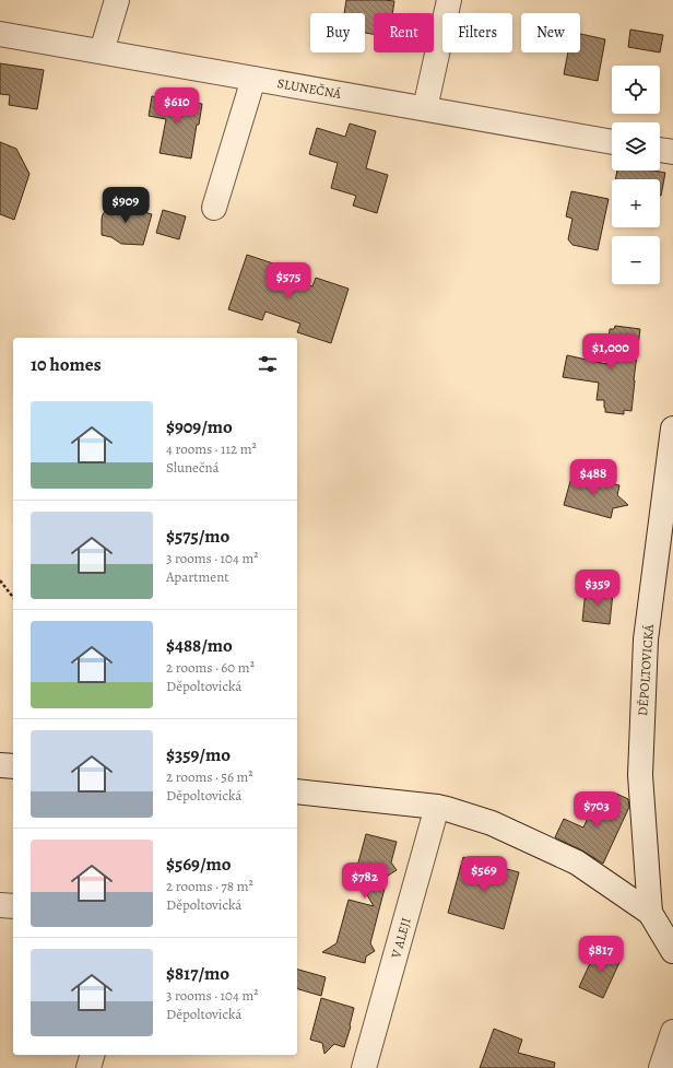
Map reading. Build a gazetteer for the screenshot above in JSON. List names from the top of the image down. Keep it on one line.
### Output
{"streets":{"street":["SLUNEČNÁ","DĚPOLTOVICKÁ","V ALEJI"]},"crossings":[["DĚPOLTOVICKÁ","V ALEJI"]],"page":{"chip":["Buy","Rent","Filters","New"],"map_buttons":["+","−"],"price":["$610","$909","$575","$1,000","$488","$359","$703","$569","$782","$817"],"heading":"10 homes","list":[{"name":"$909/mo","note":"4 rooms · 112 m² · Slunečná"},{"name":"$575/mo","note":"3 rooms · 104 m² · Apartment"},{"name":"$488/mo","note":"2 rooms · 60 m² · Děpoltovická"},{"name":"$359/mo","note":"2 rooms · 56 m² · Děpoltovická"},{"name":"$569/mo","note":"2 rooms · 78 m² · Děpoltovická"},{"name":"$817/mo","note":"3 rooms · 104 m² · Děpoltovická"}]}}
